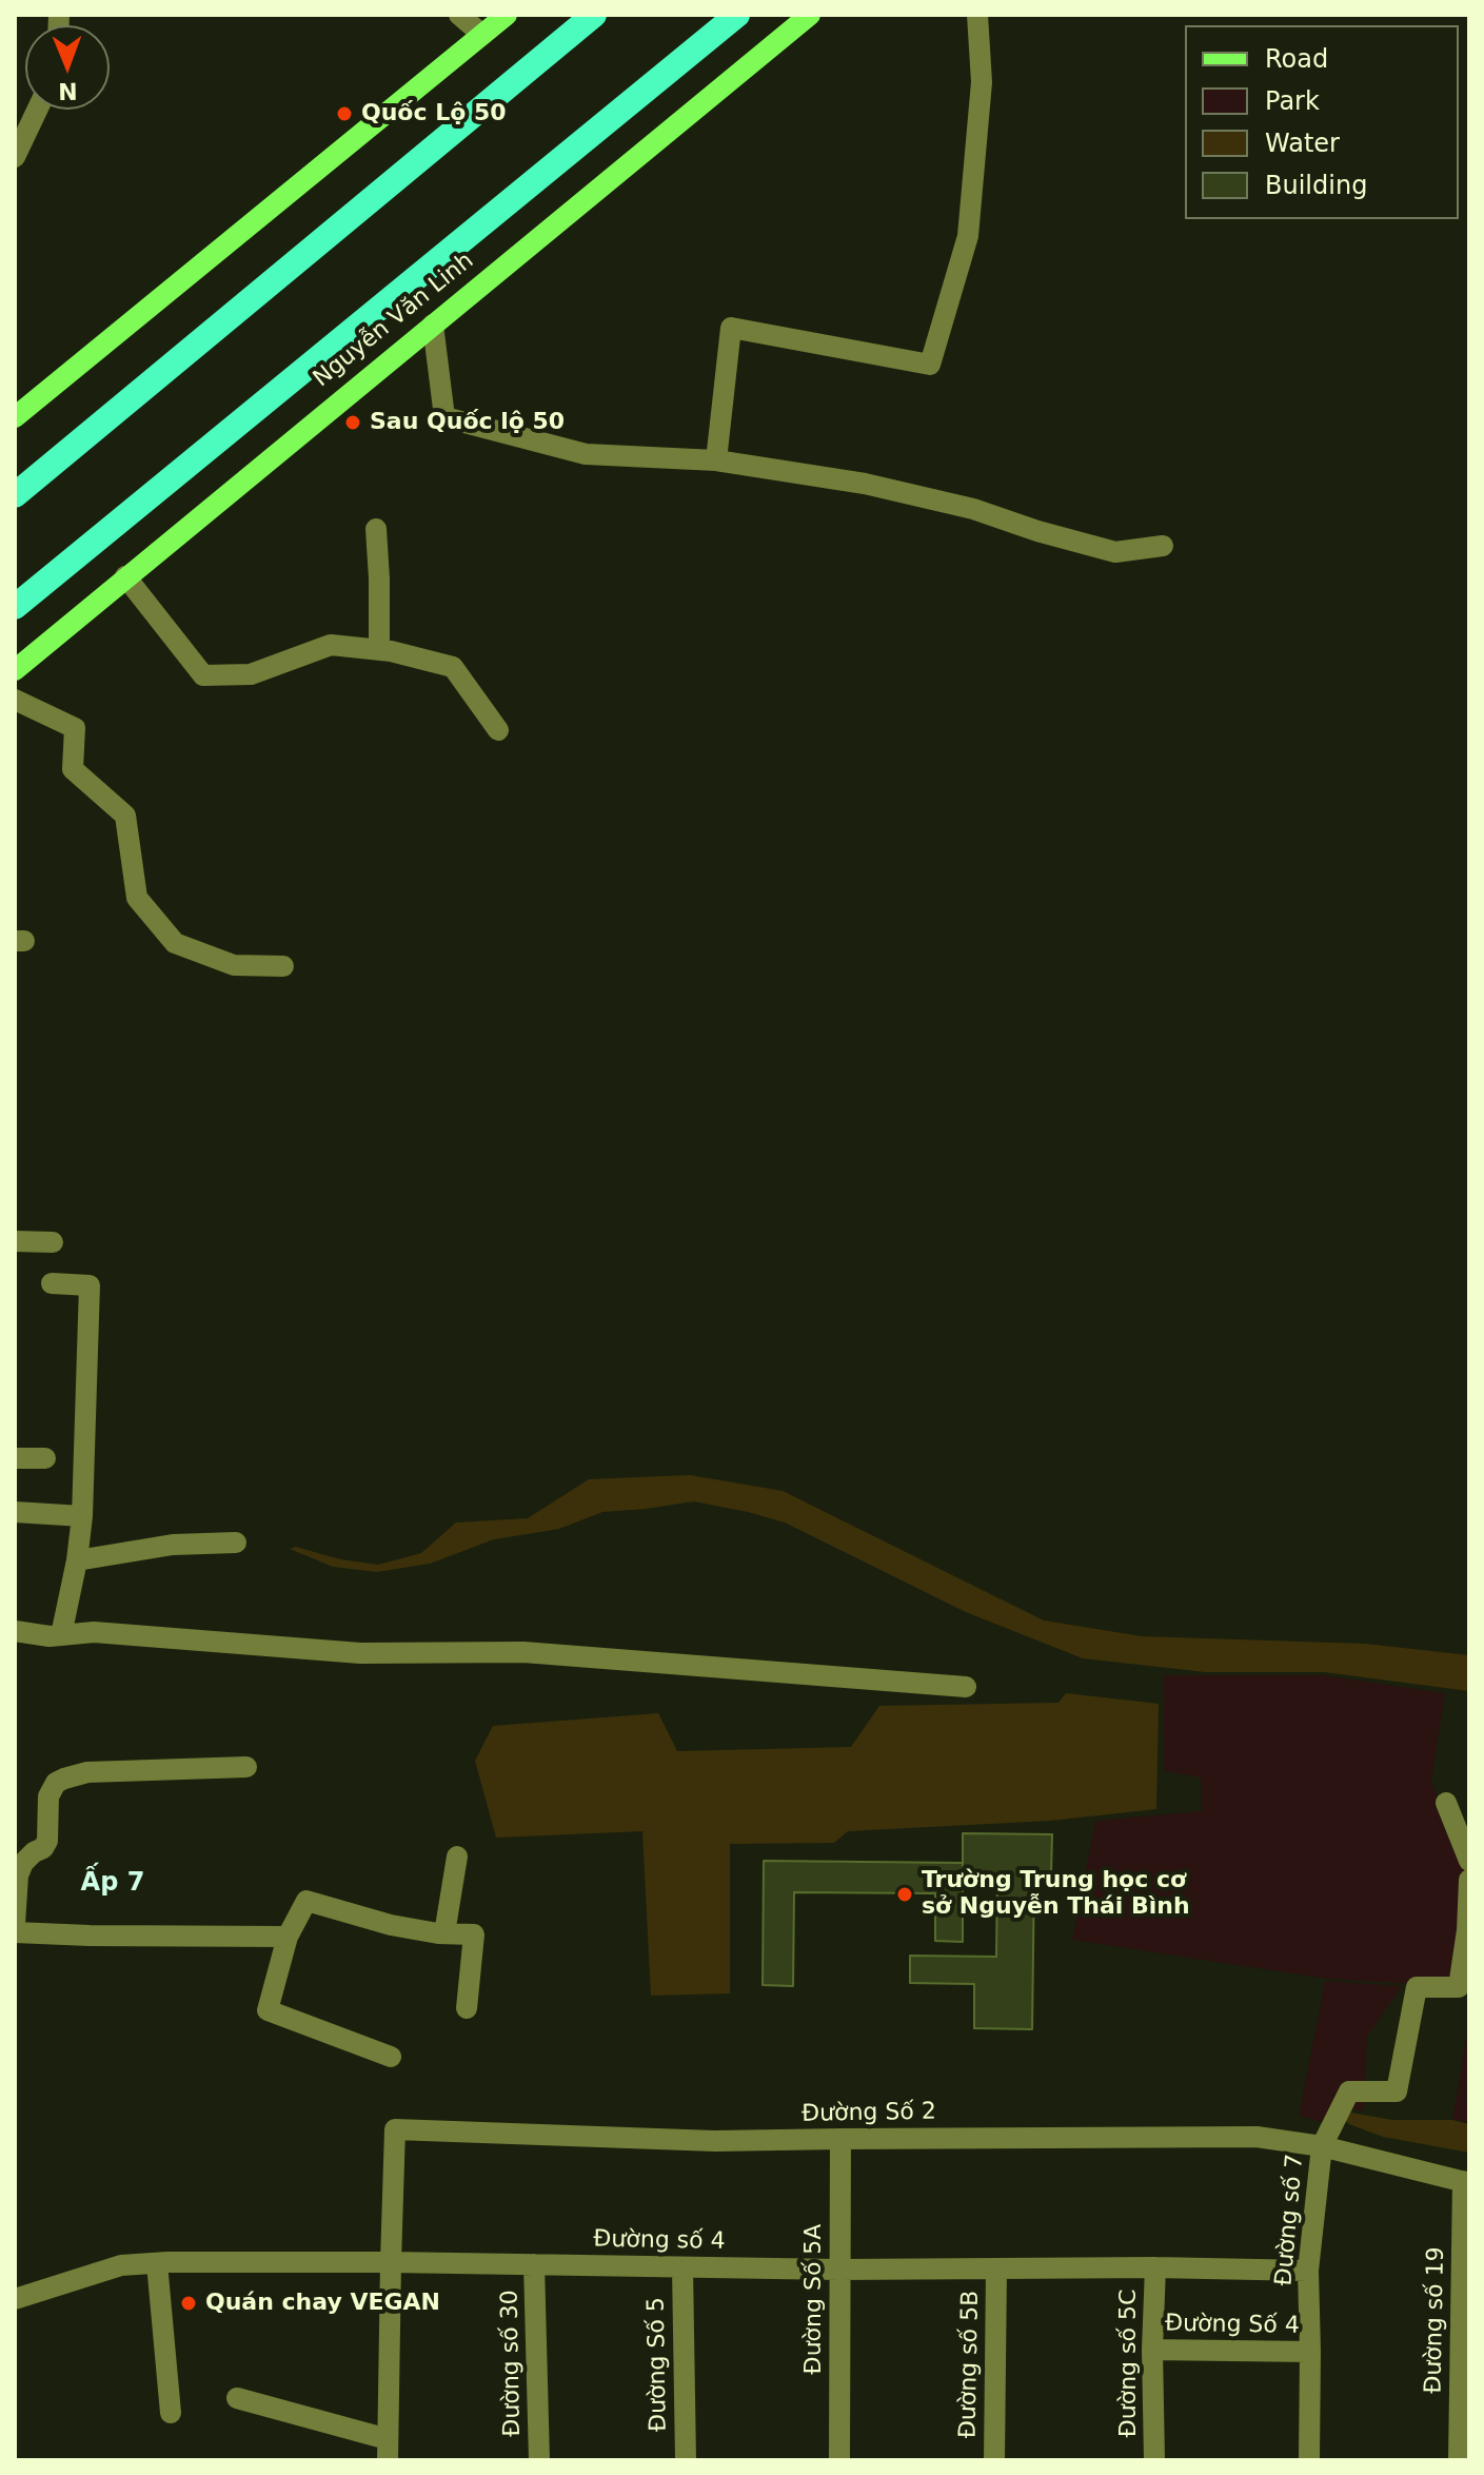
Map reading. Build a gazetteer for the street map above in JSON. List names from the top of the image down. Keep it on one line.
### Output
{"streets":{"highway":["Nguyễn Văn Linh"],"street":["Đường Số 2","Đường số 7","Đường số 4","Đường Số 5A","Đường số 19","Đường Số 4","Đường số 30","Đường số 5C","Đường Số 5","Đường số 5B"]},"crossings":[["Đường Số 2","Đường số 7"],["Đường Số 2","Đường số 4"],["Đường Số 2","Đường Số 5A"],["Đường Số 2","Đường số 19"],["Đường số 7","Đường số 4"],["Đường số 7","Đường Số 4"],["Đường số 4","Đường Số 5A"],["Đường số 4","Đường số 30"],["Đường số 4","Đường số 5C"],["Đường số 4","Đường Số 5"],["Đường số 4","Đường số 5B"],["Đường Số 4","Đường số 5C"]],"districts":["Ấp 7"],"places":["Quốc Lộ 50","Sau Quốc lộ 50","Trường Trung học cơ sở Nguyễn Thái Bình","Quán chay VEGAN"],"legend":["Road","Park","Water","Building"],"north":"bottom"}
